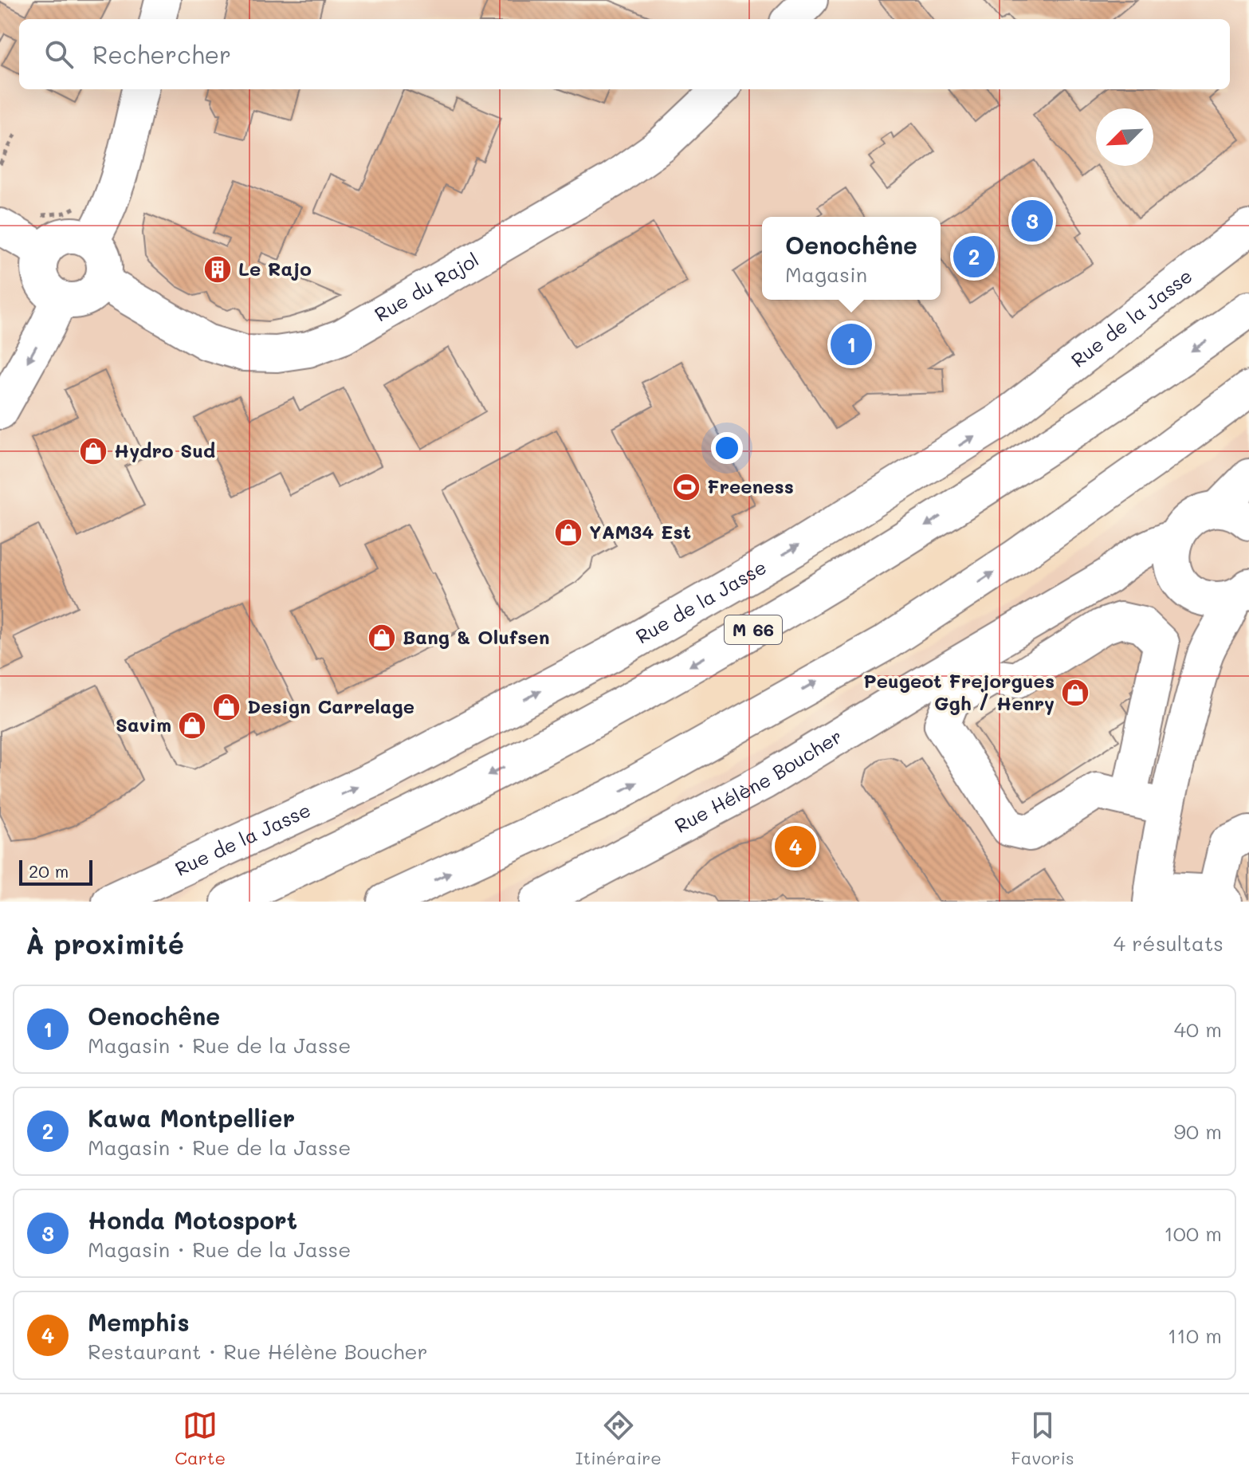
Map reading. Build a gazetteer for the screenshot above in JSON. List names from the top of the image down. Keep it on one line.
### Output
{"streets":{"main road":["Rue du Rajol","Rue de la Jasse","M 66","Rue Hélène Boucher"]},"places":{"building":["Le Rajo"],"shop":["Hydro Sud","YAM34 Est","Bang & Olufsen","Peugeot Frejorgues Ggh / Henry","Design Carrelage","Savim"],"sports":["Freeness"]},"scale_bar":"20 m","north":"bottom left","page":{"search":"Rechercher","pins":["3","2","1","4"],"popup":["Oenochêne","Magasin"],"scale":"20 m","heading":["À proximité","4 résultats"],"list":[{"mark":"1","name":"Oenochêne","note":"Magasin · Rue de la Jasse","value":"40 m"},{"mark":"2","name":"Kawa Montpellier","note":"Magasin · Rue de la Jasse","value":"90 m"},{"mark":"3","name":"Honda Motosport","note":"Magasin · Rue de la Jasse","value":"100 m"},{"mark":"4","name":"Memphis","note":"Restaurant · Rue Hélène Boucher","value":"110 m"}],"nav":["Carte","Itinéraire","Favoris"]}}
